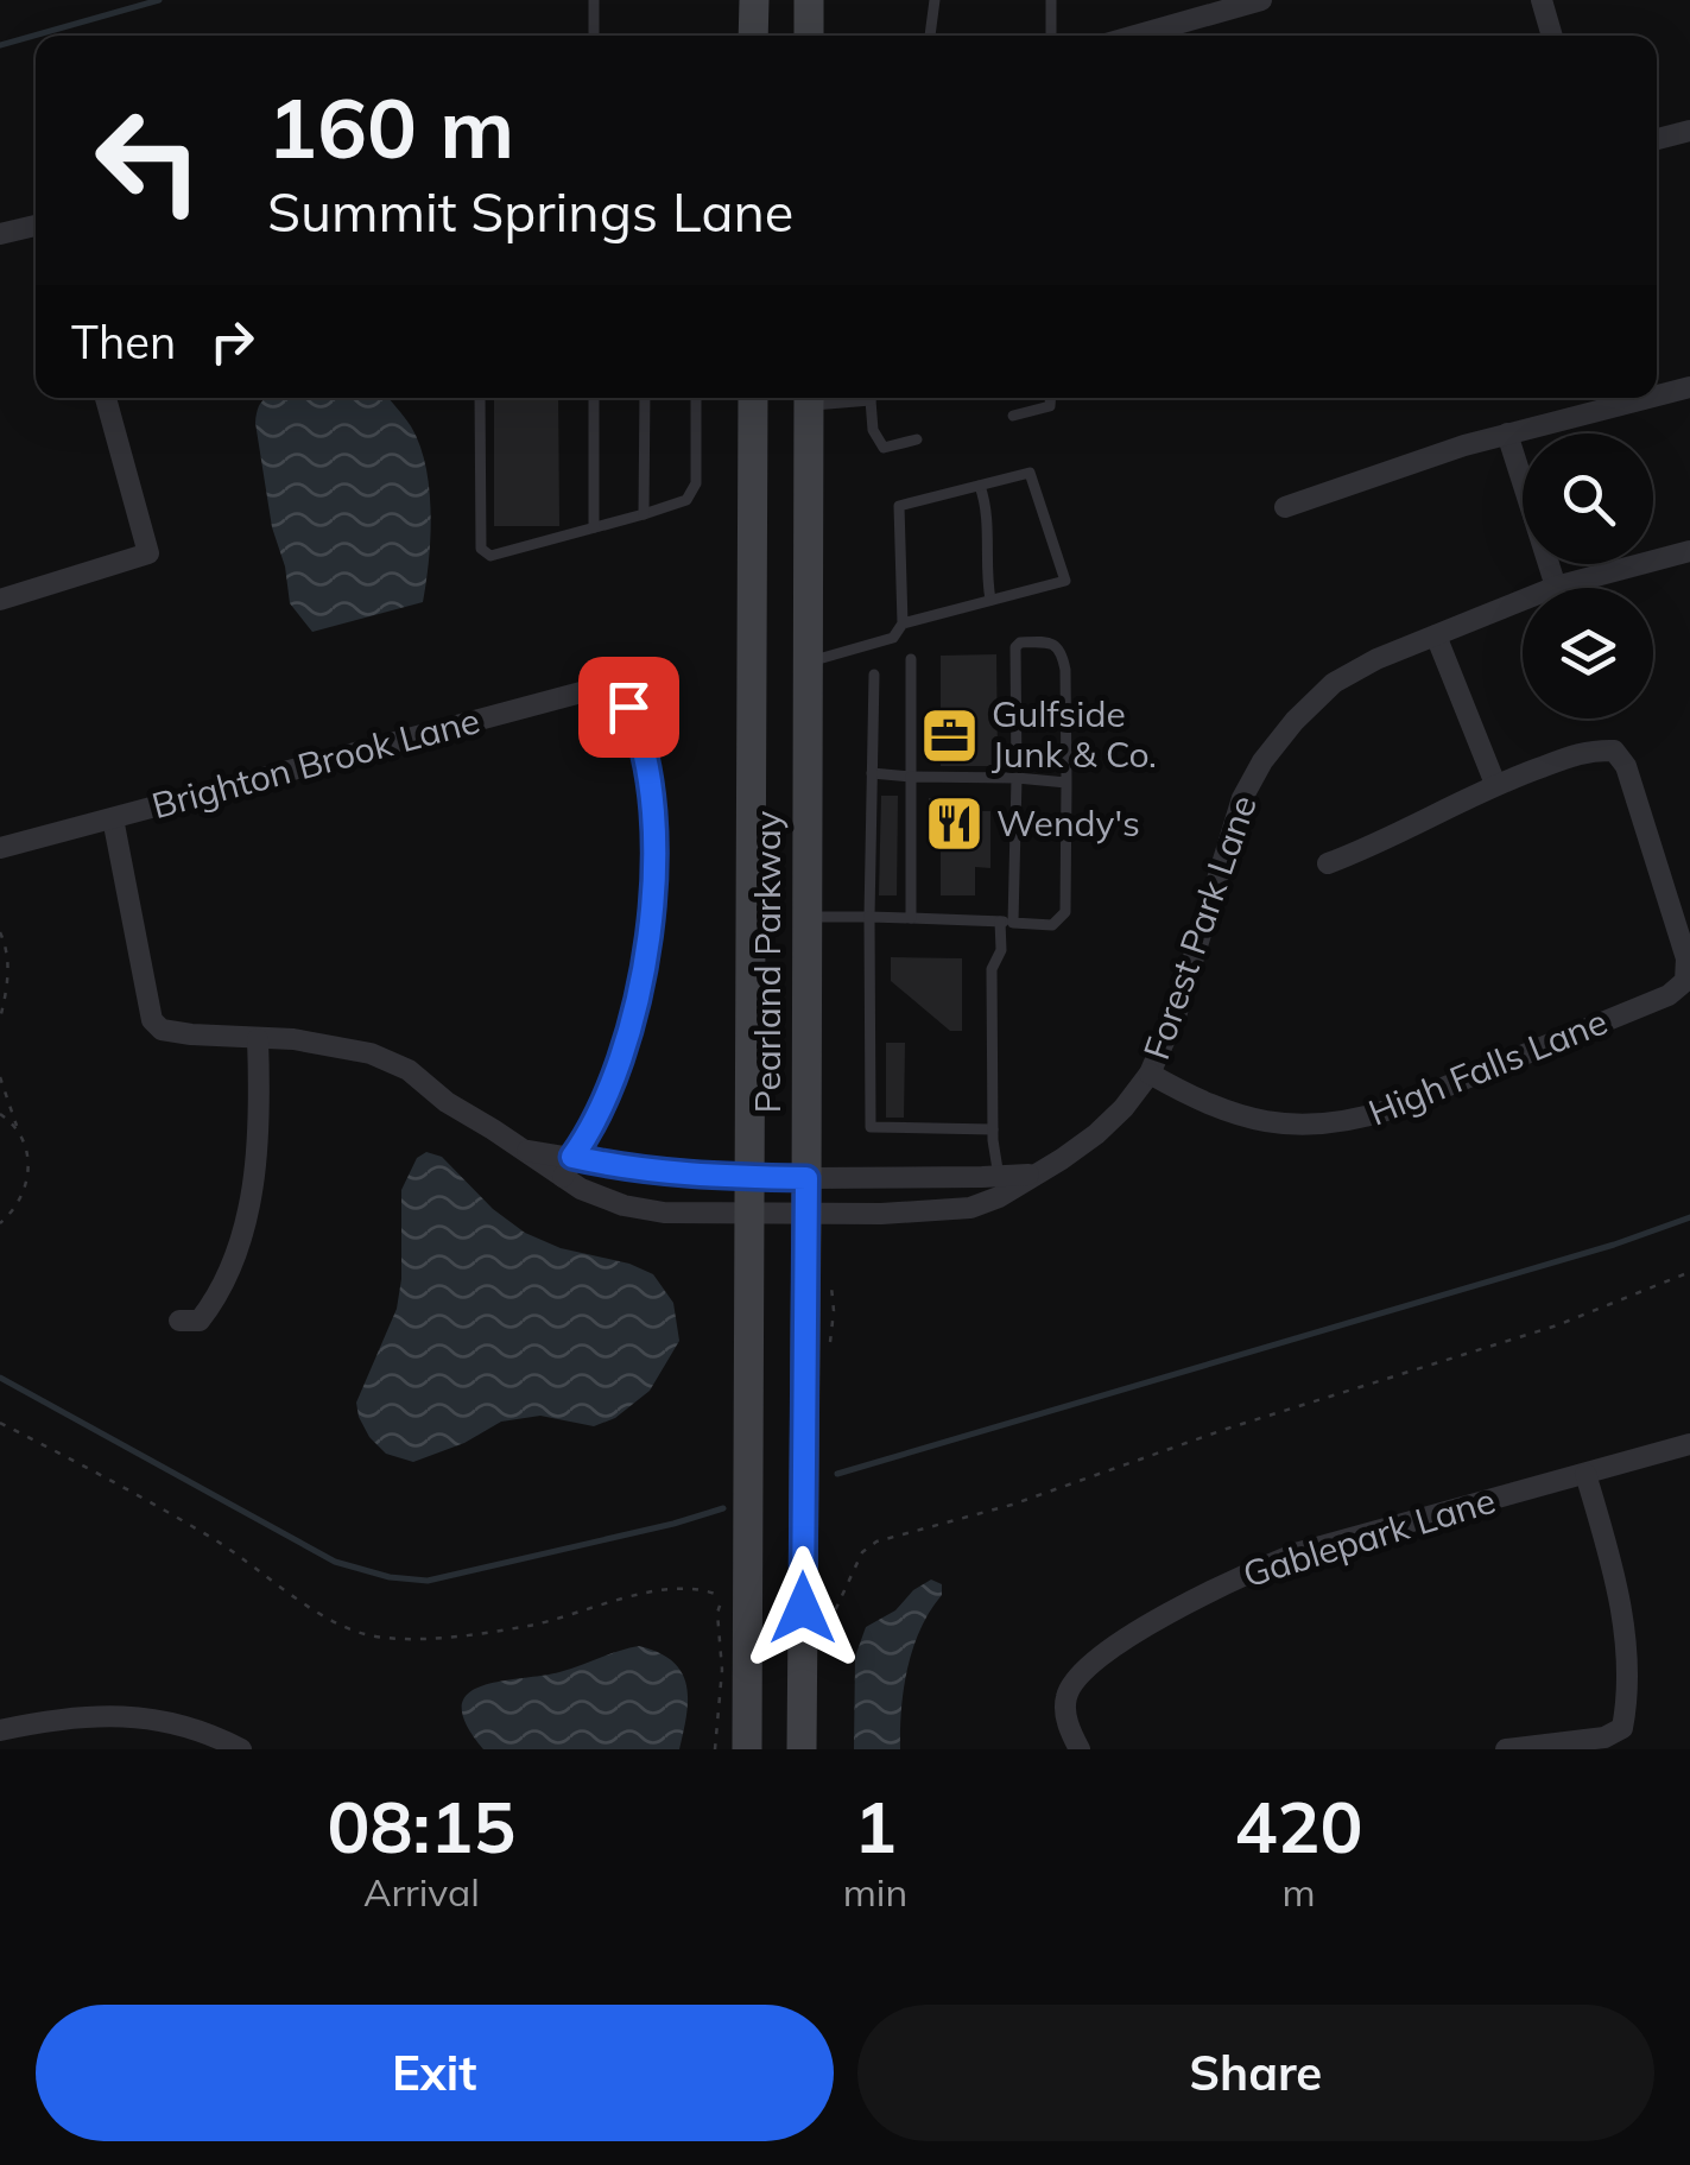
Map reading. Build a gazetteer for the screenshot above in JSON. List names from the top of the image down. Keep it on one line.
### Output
{"streets":{"main road":["Pearland Parkway"],"street":["Brighton Brook Lane","Forest Park Lane","High Falls Lane","Gablepark Lane"]},"crossings":[["Brighton Brook Lane","Forest Park Lane"],["Forest Park Lane","Pearland Parkway"],["Forest Park Lane","High Falls Lane"]],"places":{"office":["Gulfside Junk & Co."],"restaurant":["Wendy's"]},"page":{"turn":["160 m","Summit Springs Lane"],"then":"Then","eta":["08:15","Arrival","1","min","420","m"],"buttons":["Exit","Share"]}}
